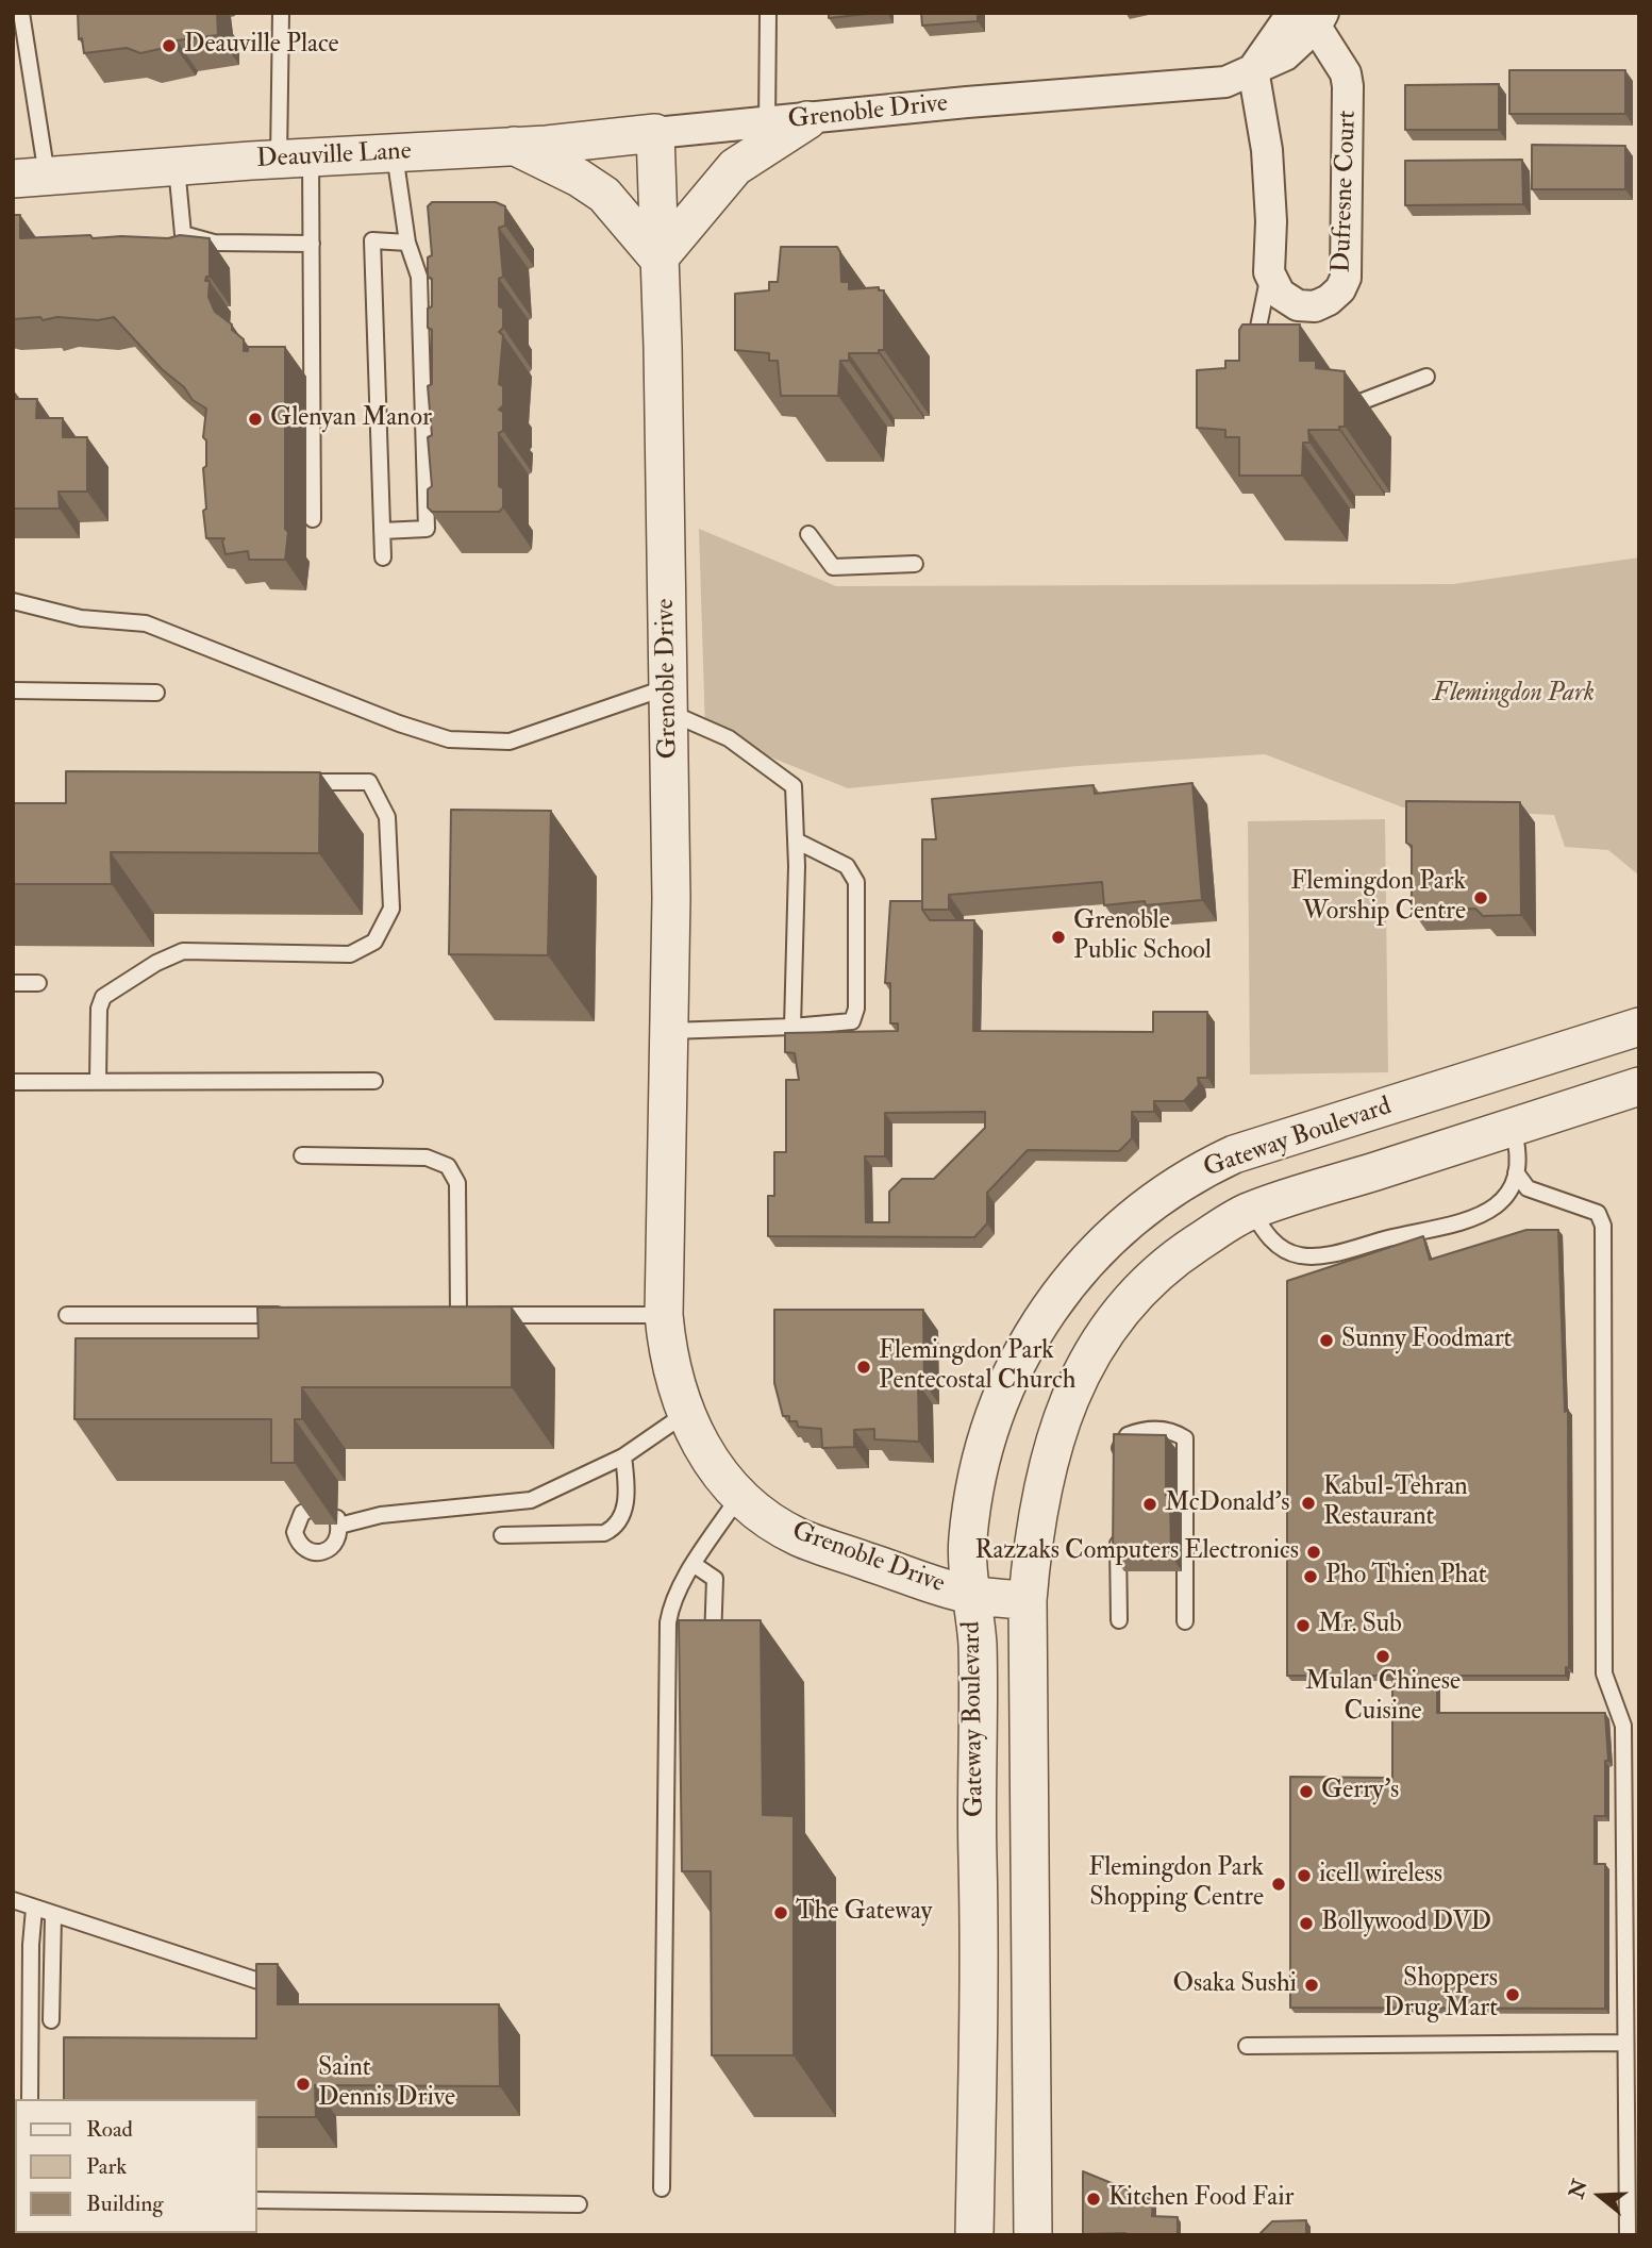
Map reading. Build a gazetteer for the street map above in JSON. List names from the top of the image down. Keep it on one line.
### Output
{"streets":{"street":["Grenoble Drive","Deauville Lane","Dufresne Court","Gateway Boulevard"]},"crossings":[["Grenoble Drive","Deauville Lane"],["Grenoble Drive","Dufresne Court"],["Grenoble Drive","Gateway Boulevard"]],"parks":["Flemingdon Park"],"places":["Deauville Place","Glenyan Manor","Flemingdon Park Worship Centre","Grenoble Public School","Sunny Foodmart","Flemingdon Park Pentecostal Church","Kabul-Tehran Restaurant","McDonald's","Razzaks Computers Electronics","Pho Thien Phat","Mr. Sub","Mulan Chinese Cuisine","Gerry's","icell wireless","Flemingdon Park Shopping Centre","The Gateway","Bollywood DVD","Osaka Sushi","Shoppers Drug Mart","Saint Dennis Drive","Kitchen Food Fair"],"legend":["Road","Park","Building"],"north":"left"}
